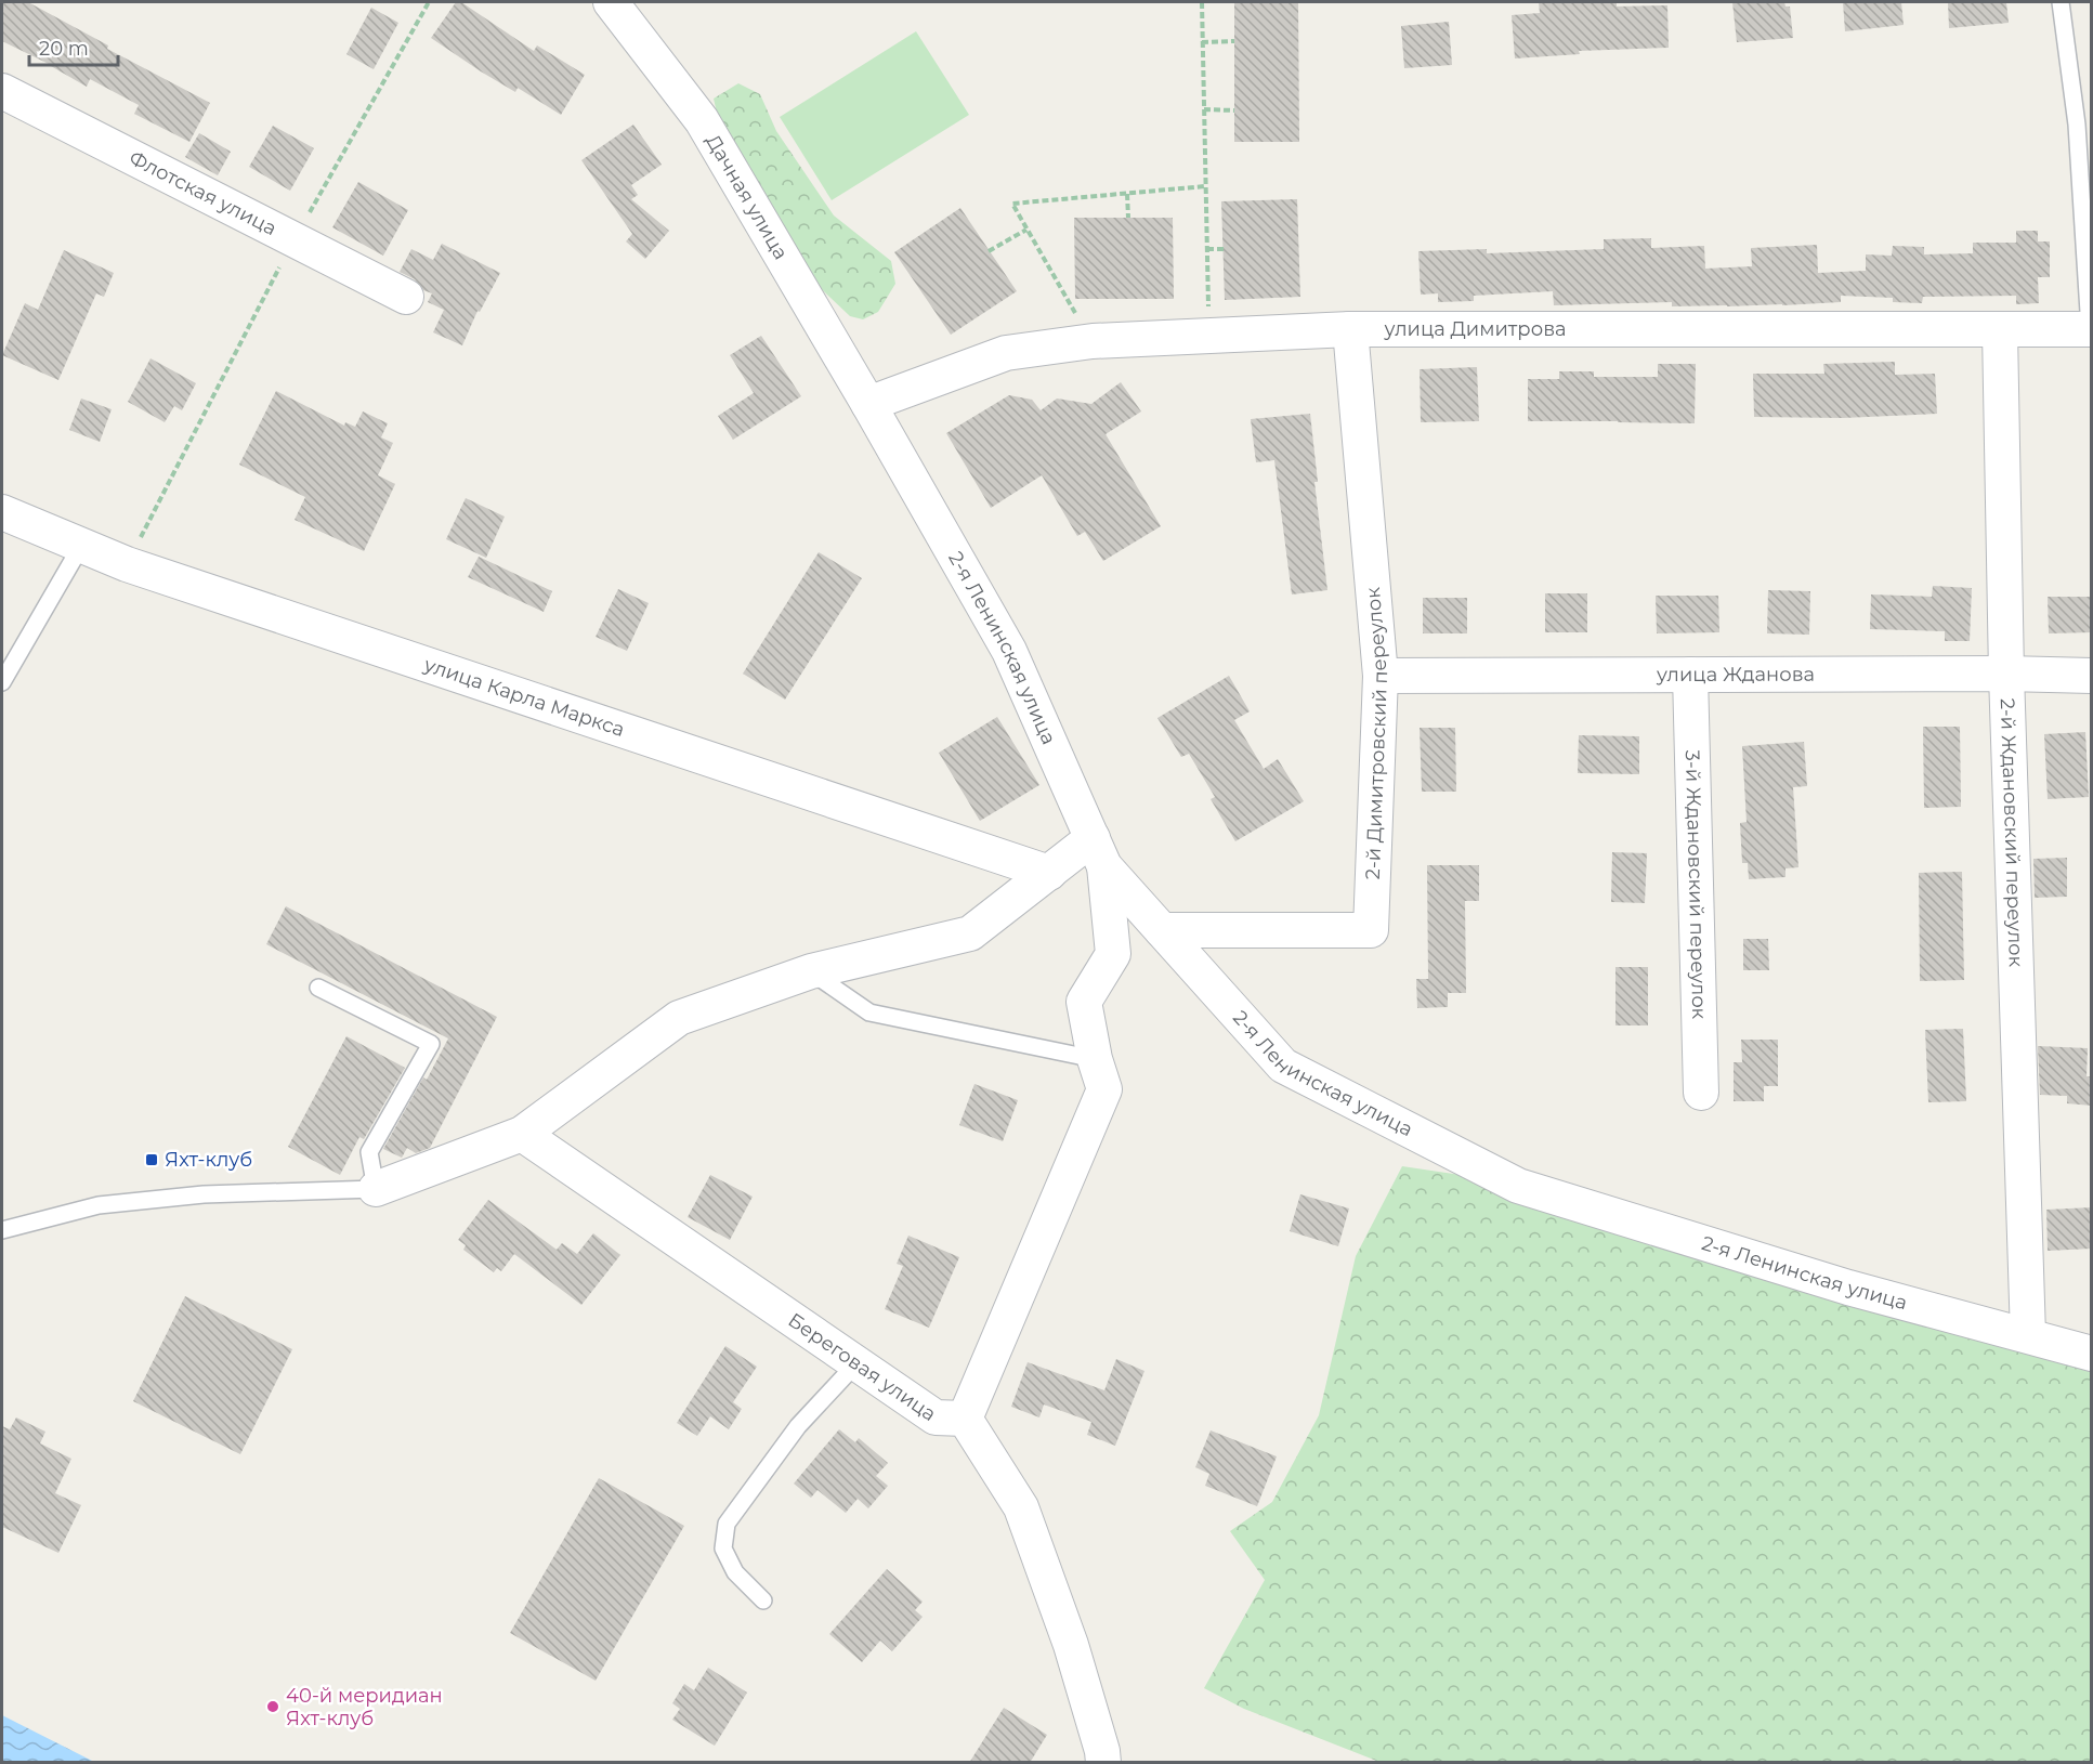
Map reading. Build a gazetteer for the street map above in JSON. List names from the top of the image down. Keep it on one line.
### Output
{"streets":{"street":["Флотская улица","Дачная улица","улица Димитрова","2-я Ленинская улица","улица Жданова","улица Карла Маркса","2-й Димитровский переулок","2-й Ждановский переулок","3-й Ждановский переулок","Береговая улица"]},"crossings":[["Дачная улица","улица Димитрова"],["Дачная улица","2-я Ленинская улица"],["улица Димитрова","2-я Ленинская улица"],["улица Димитрова","2-й Димитровский переулок"],["улица Димитрова","2-й Ждановский переулок"],["2-я Ленинская улица","2-й Димитровский переулок"],["2-я Ленинская улица","2-й Ждановский переулок"],["улица Жданова","2-й Димитровский переулок"],["улица Жданова","2-й Ждановский переулок"],["улица Жданова","3-й Ждановский переулок"]],"places":{"transit":["Яхт-клуб"],"other":["40-й меридиан Яхт-клуб"]},"scale_bar":"20 m"}
